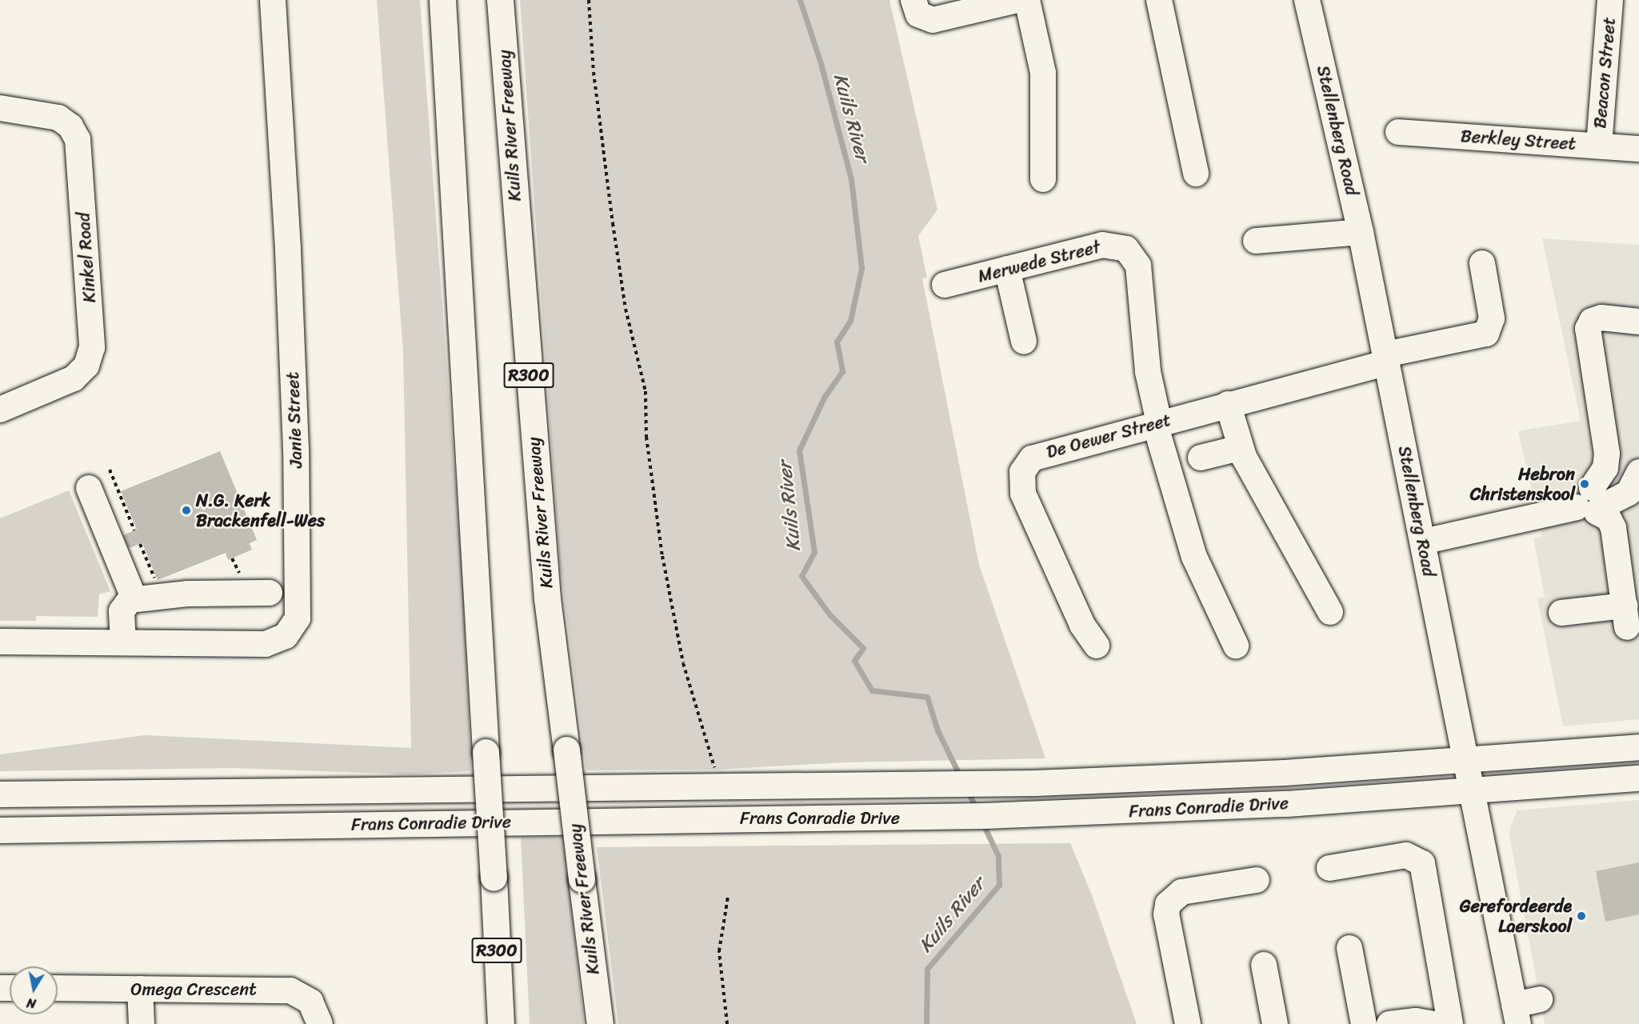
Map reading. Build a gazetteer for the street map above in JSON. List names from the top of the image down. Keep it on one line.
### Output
{"streets":{"highway":["Kuils River Freeway","R300"],"street":["Beacon Street","Stellenberg Road","Berkley Street","Kinkel Road","Merwede Street","Janie Street","De Oewer Street","Frans Conradie Drive","Omega Crescent"]},"crossings":[["Beacon Street","Berkley Street"],["Stellenberg Road","De Oewer Street"],["Stellenberg Road","Frans Conradie Drive"],["Merwede Street","De Oewer Street"]],"water":["Kuils River"],"places":["Hebron Christenskool","N.G. Kerk Brackenfell-Wes","Gerefordeerde Laerskool"],"north":"bottom"}
